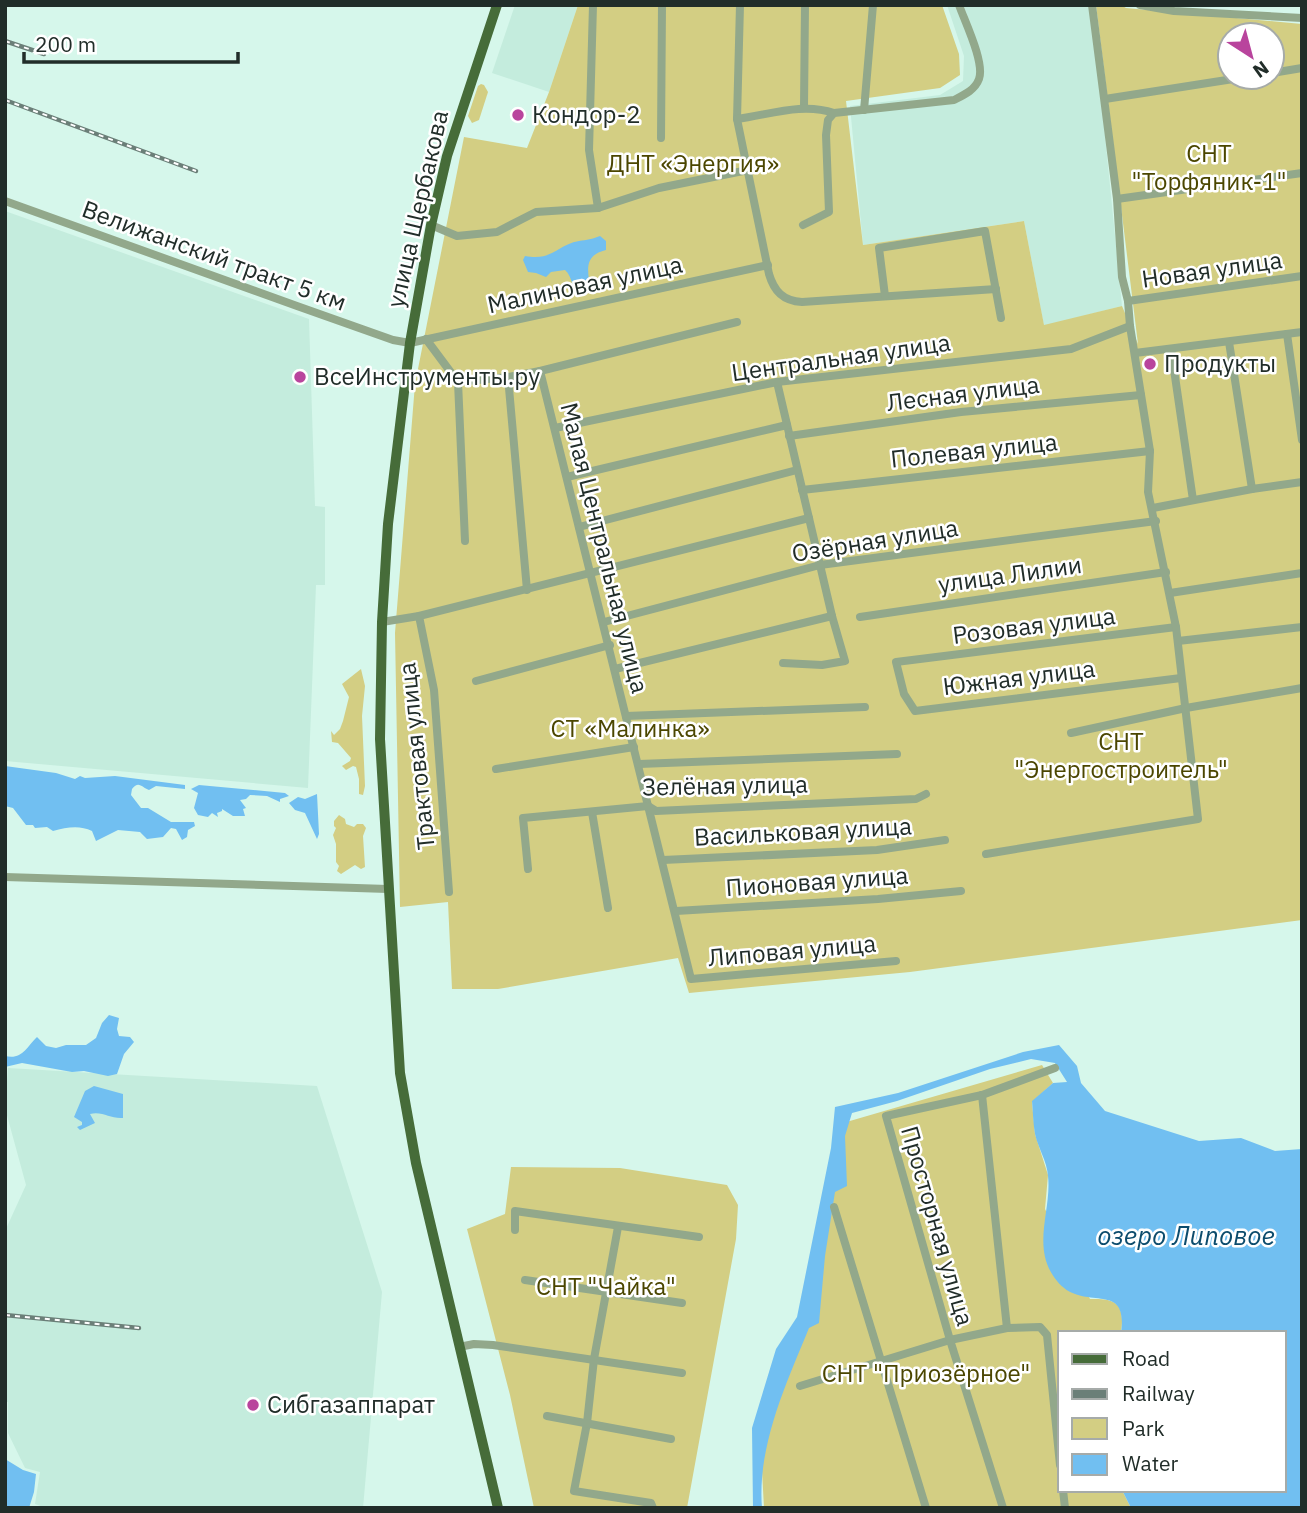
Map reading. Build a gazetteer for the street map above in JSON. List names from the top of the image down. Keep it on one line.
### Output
{"streets":{"main road":["улица Щербакова"],"street":["Велижанский тракт 5 км","Новая улица","Малиновая улица","Центральная улица","Лесная улица","Полевая улица","Озёрная улица","Малая Центральная улица","улица Лилии","Розовая улица","Южная улица","Трактовая улица","Зелёная улица","Васильковая улица","Пионовая улица","Липовая улица","Просторная улица"]},"crossings":[["улица Щербакова","Велижанский тракт 5 км"],["улица Щербакова","Малиновая улица"],["Велижанский тракт 5 км","Малиновая улица"],["Центральная улица","Малая Центральная улица"],["Озёрная улица","Малая Центральная улица"],["Малая Центральная улица","Зелёная улица"],["Малая Центральная улица","Васильковая улица"],["Малая Центральная улица","Пионовая улица"],["Малая Центральная улица","Липовая улица"],["Розовая улица","Южная улица"]],"water":["озеро Липовое"],"parks":["СНТ \"Торфяник-1\"","ДНТ «Энергия»","CТ «Малинка»","СНТ \"Энергостроитель\"","СНТ \"Чайка\"","СНТ \"Приозёрное\""],"places":["Кондор-2","Продукты","ВсеИнструменты.ру","Сибгазаппарат"],"legend":["Road","Railway","Park","Water"],"scale_bar":"200 m","north":"bottom right"}
